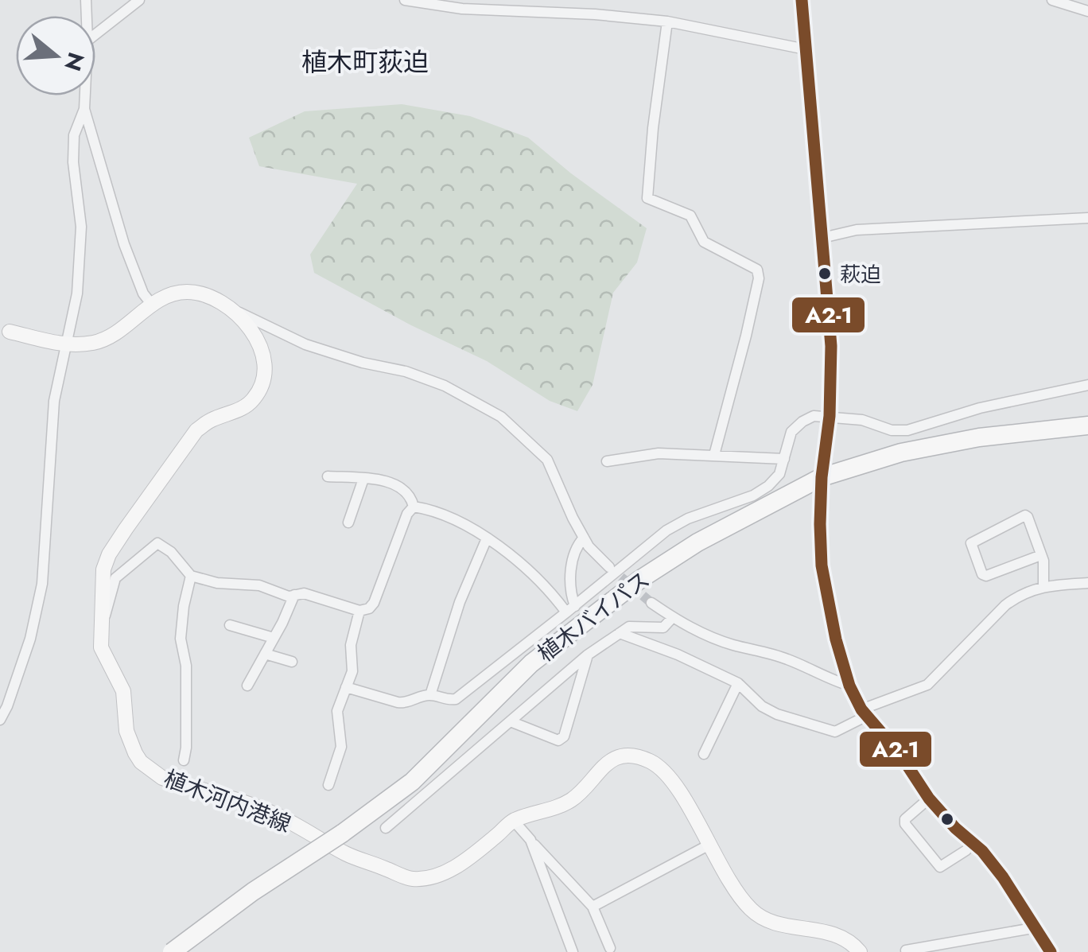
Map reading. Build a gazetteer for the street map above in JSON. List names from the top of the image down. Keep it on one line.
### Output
{"streets":{"highway":["植木バイパス"],"main road":["植木河内港線"]},"districts":["植木町荻迫"],"places":["萩迫"],"lines":["transit line A2-1"],"north":"right"}
